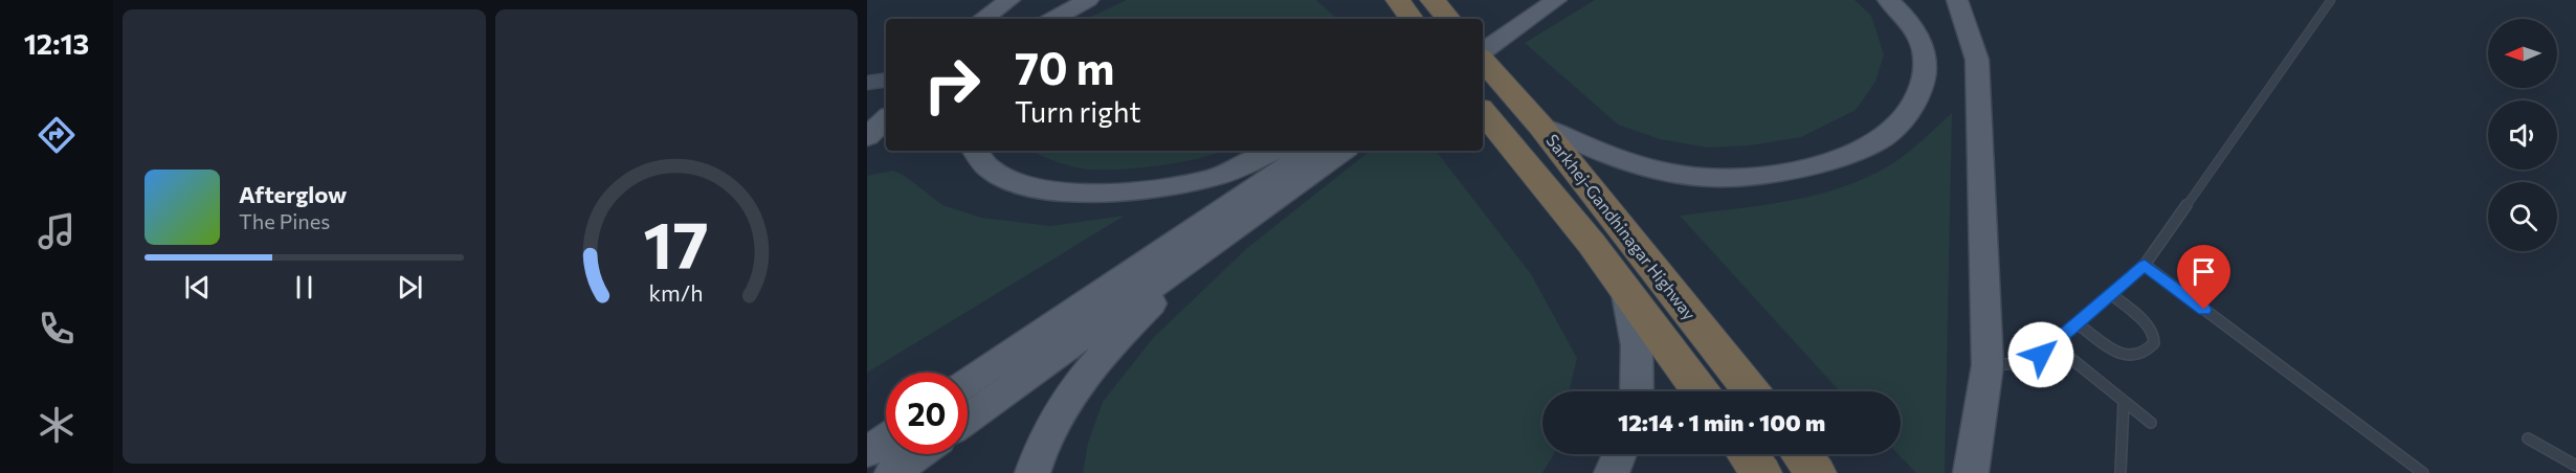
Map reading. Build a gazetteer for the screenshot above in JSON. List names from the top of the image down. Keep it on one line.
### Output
{"streets":{"highway":["Sarkhej-Gandhinagar Highway"]},"north":"left","page":{"tabs":"12:13","turn":["70 m","Turn right"],"song":["Afterglow","The Pines"],"limit":"20","trip":"12:14 · 1 min · 100 m","gauge":["17","km/h"]}}
